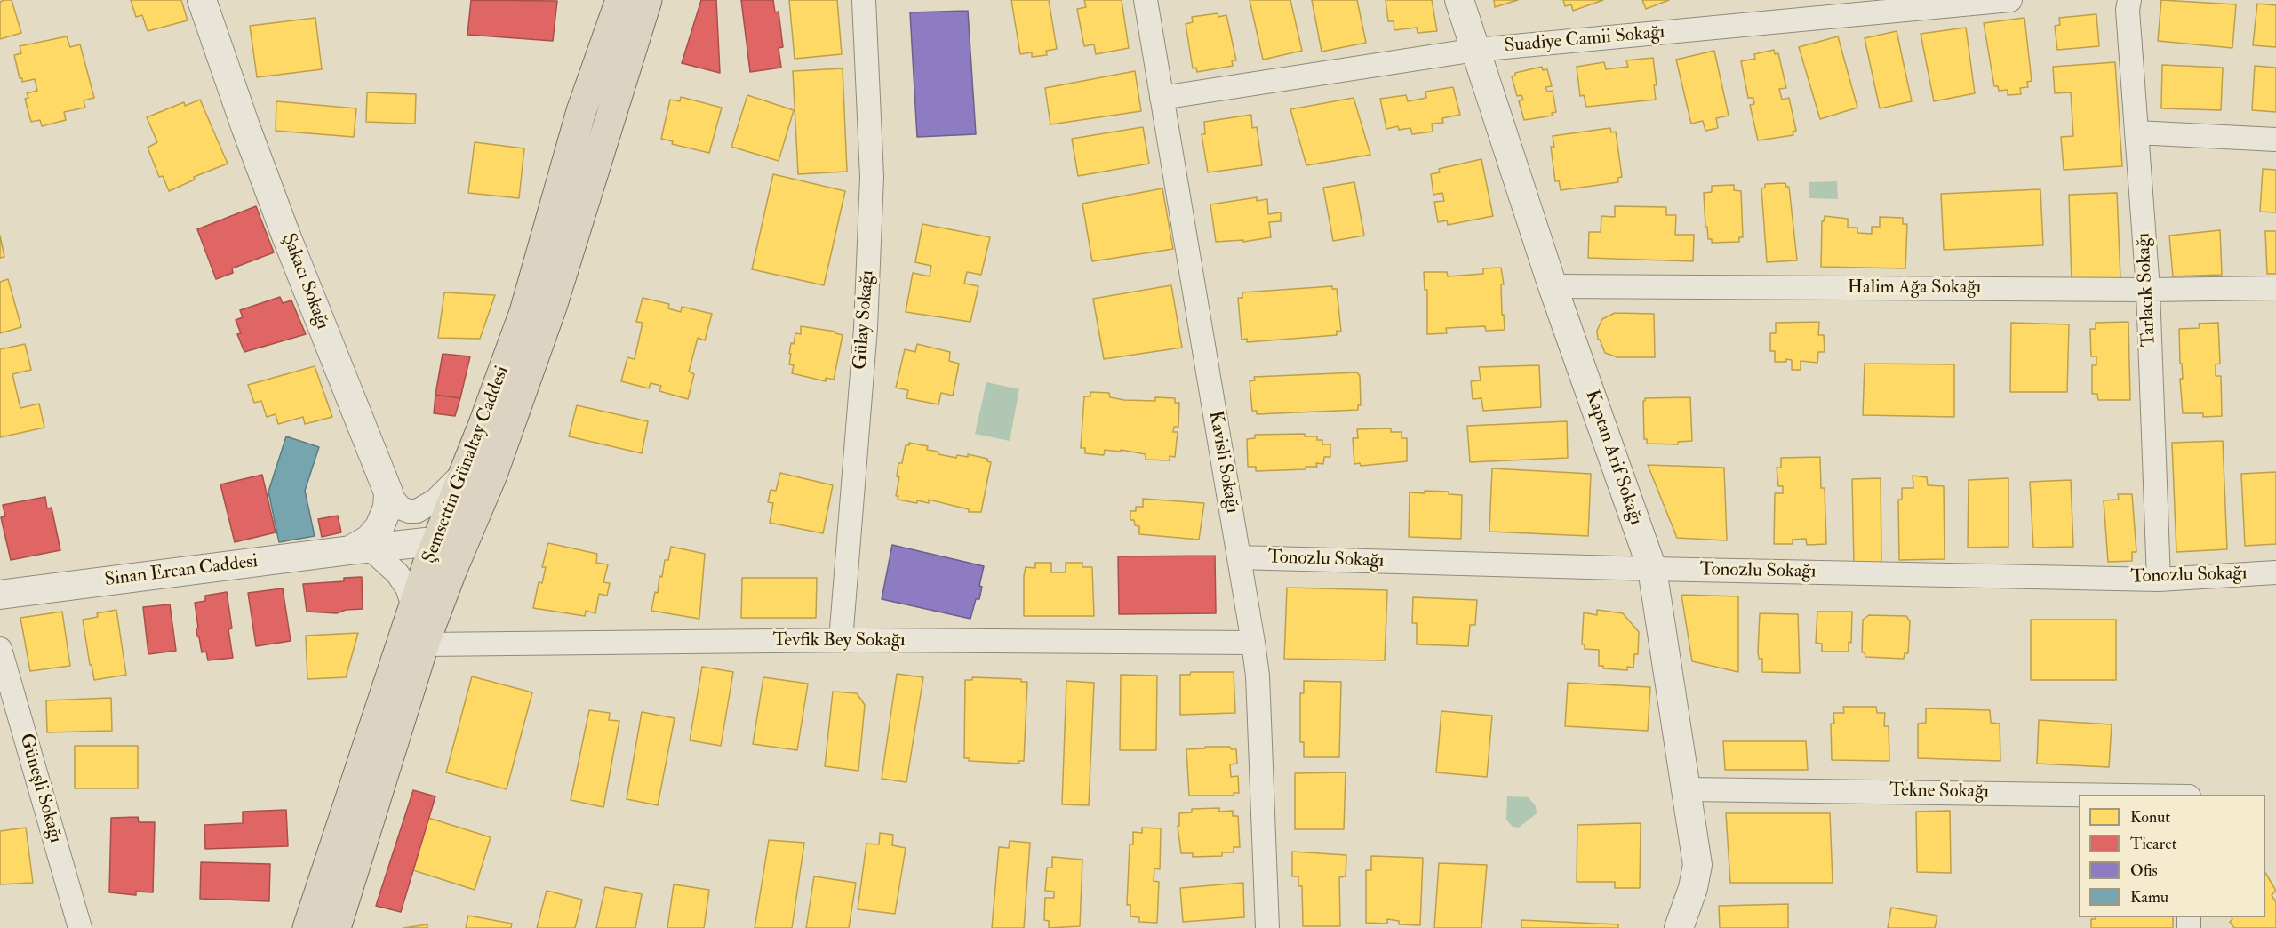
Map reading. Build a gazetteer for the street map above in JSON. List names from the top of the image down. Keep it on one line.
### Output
{"streets":{"main road":["Şemsettin Günaltay Caddesi"],"street":["Suadiye Camii Sokağı","Şakacı Sokağı","Halim Ağa Sokağı","Tarlacık Sokağı","Gülay Sokağı","Kaptan Arif Sokağı","Kavisli Sokağı","Tonozlu Sokağı","Sinan Ercan Caddesi","Tevfik Bey Sokağı","Güneşli Sokağı","Tekne Sokağı"]},"crossings":[["Suadiye Camii Sokağı","Kaptan Arif Sokağı"],["Suadiye Camii Sokağı","Kavisli Sokağı"],["Halim Ağa Sokağı","Tarlacık Sokağı"],["Halim Ağa Sokağı","Kaptan Arif Sokağı"],["Tarlacık Sokağı","Tonozlu Sokağı"],["Gülay Sokağı","Tevfik Bey Sokağı"],["Kaptan Arif Sokağı","Tonozlu Sokağı"],["Kaptan Arif Sokağı","Tekne Sokağı"],["Kavisli Sokağı","Tonozlu Sokağı"],["Kavisli Sokağı","Tevfik Bey Sokağı"],["Şemsettin Günaltay Caddesi","Sinan Ercan Caddesi"],["Şemsettin Günaltay Caddesi","Tevfik Bey Sokağı"]],"legend":["Konut","Ticaret","Ofis","Kamu"]}
